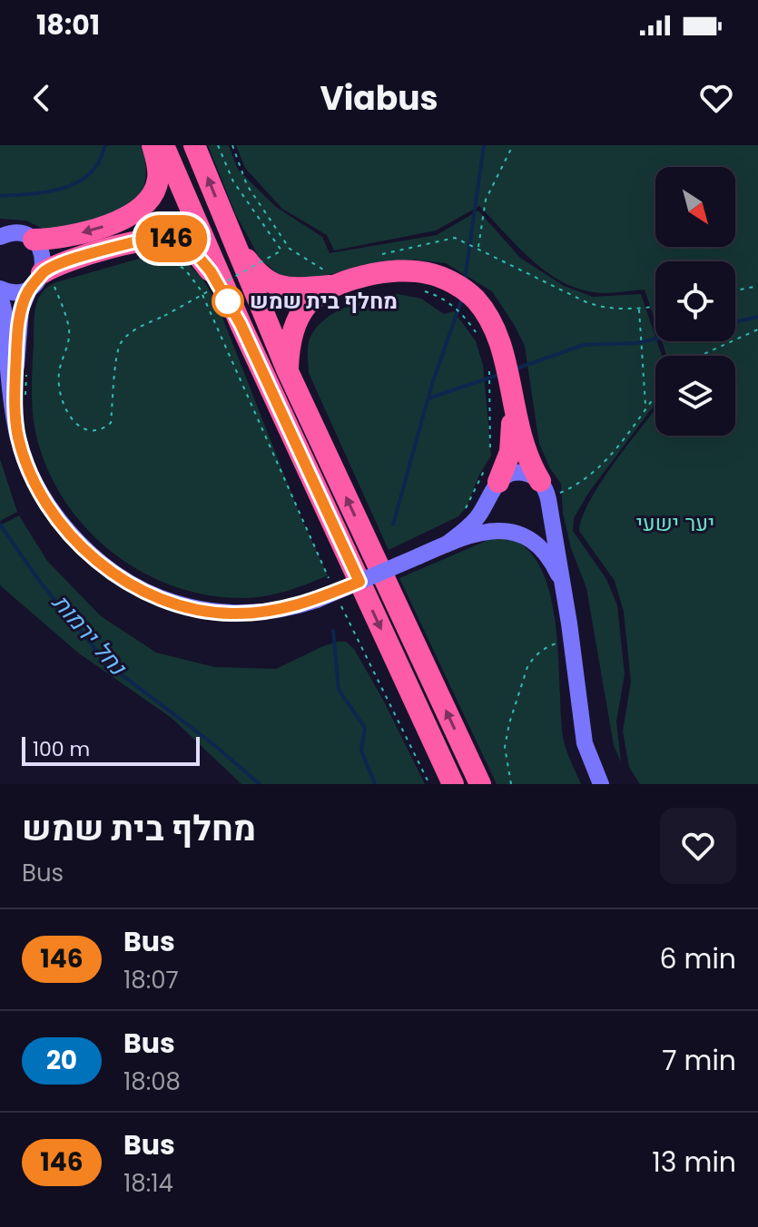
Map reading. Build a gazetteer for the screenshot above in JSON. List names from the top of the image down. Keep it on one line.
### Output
{"water":["נחל ירמות"],"parks":["יער ישעי"],"places":["מחלף בית שמש"],"lines":["bus line 146"],"scale_bar":"100 m","north":"bottom right","page":{"status":"18:01","header":"Viabus","on_map":"146","scale":"100 m","heading":["מחלף בית שמש","Bus"],"list":[{"mark":"146","name":"Bus","note":"18:07","value":"6 min"},{"mark":"20","name":"Bus","note":"18:08","value":"7 min"},{"mark":"146","name":"Bus","note":"18:14","value":"13 min"}]}}
